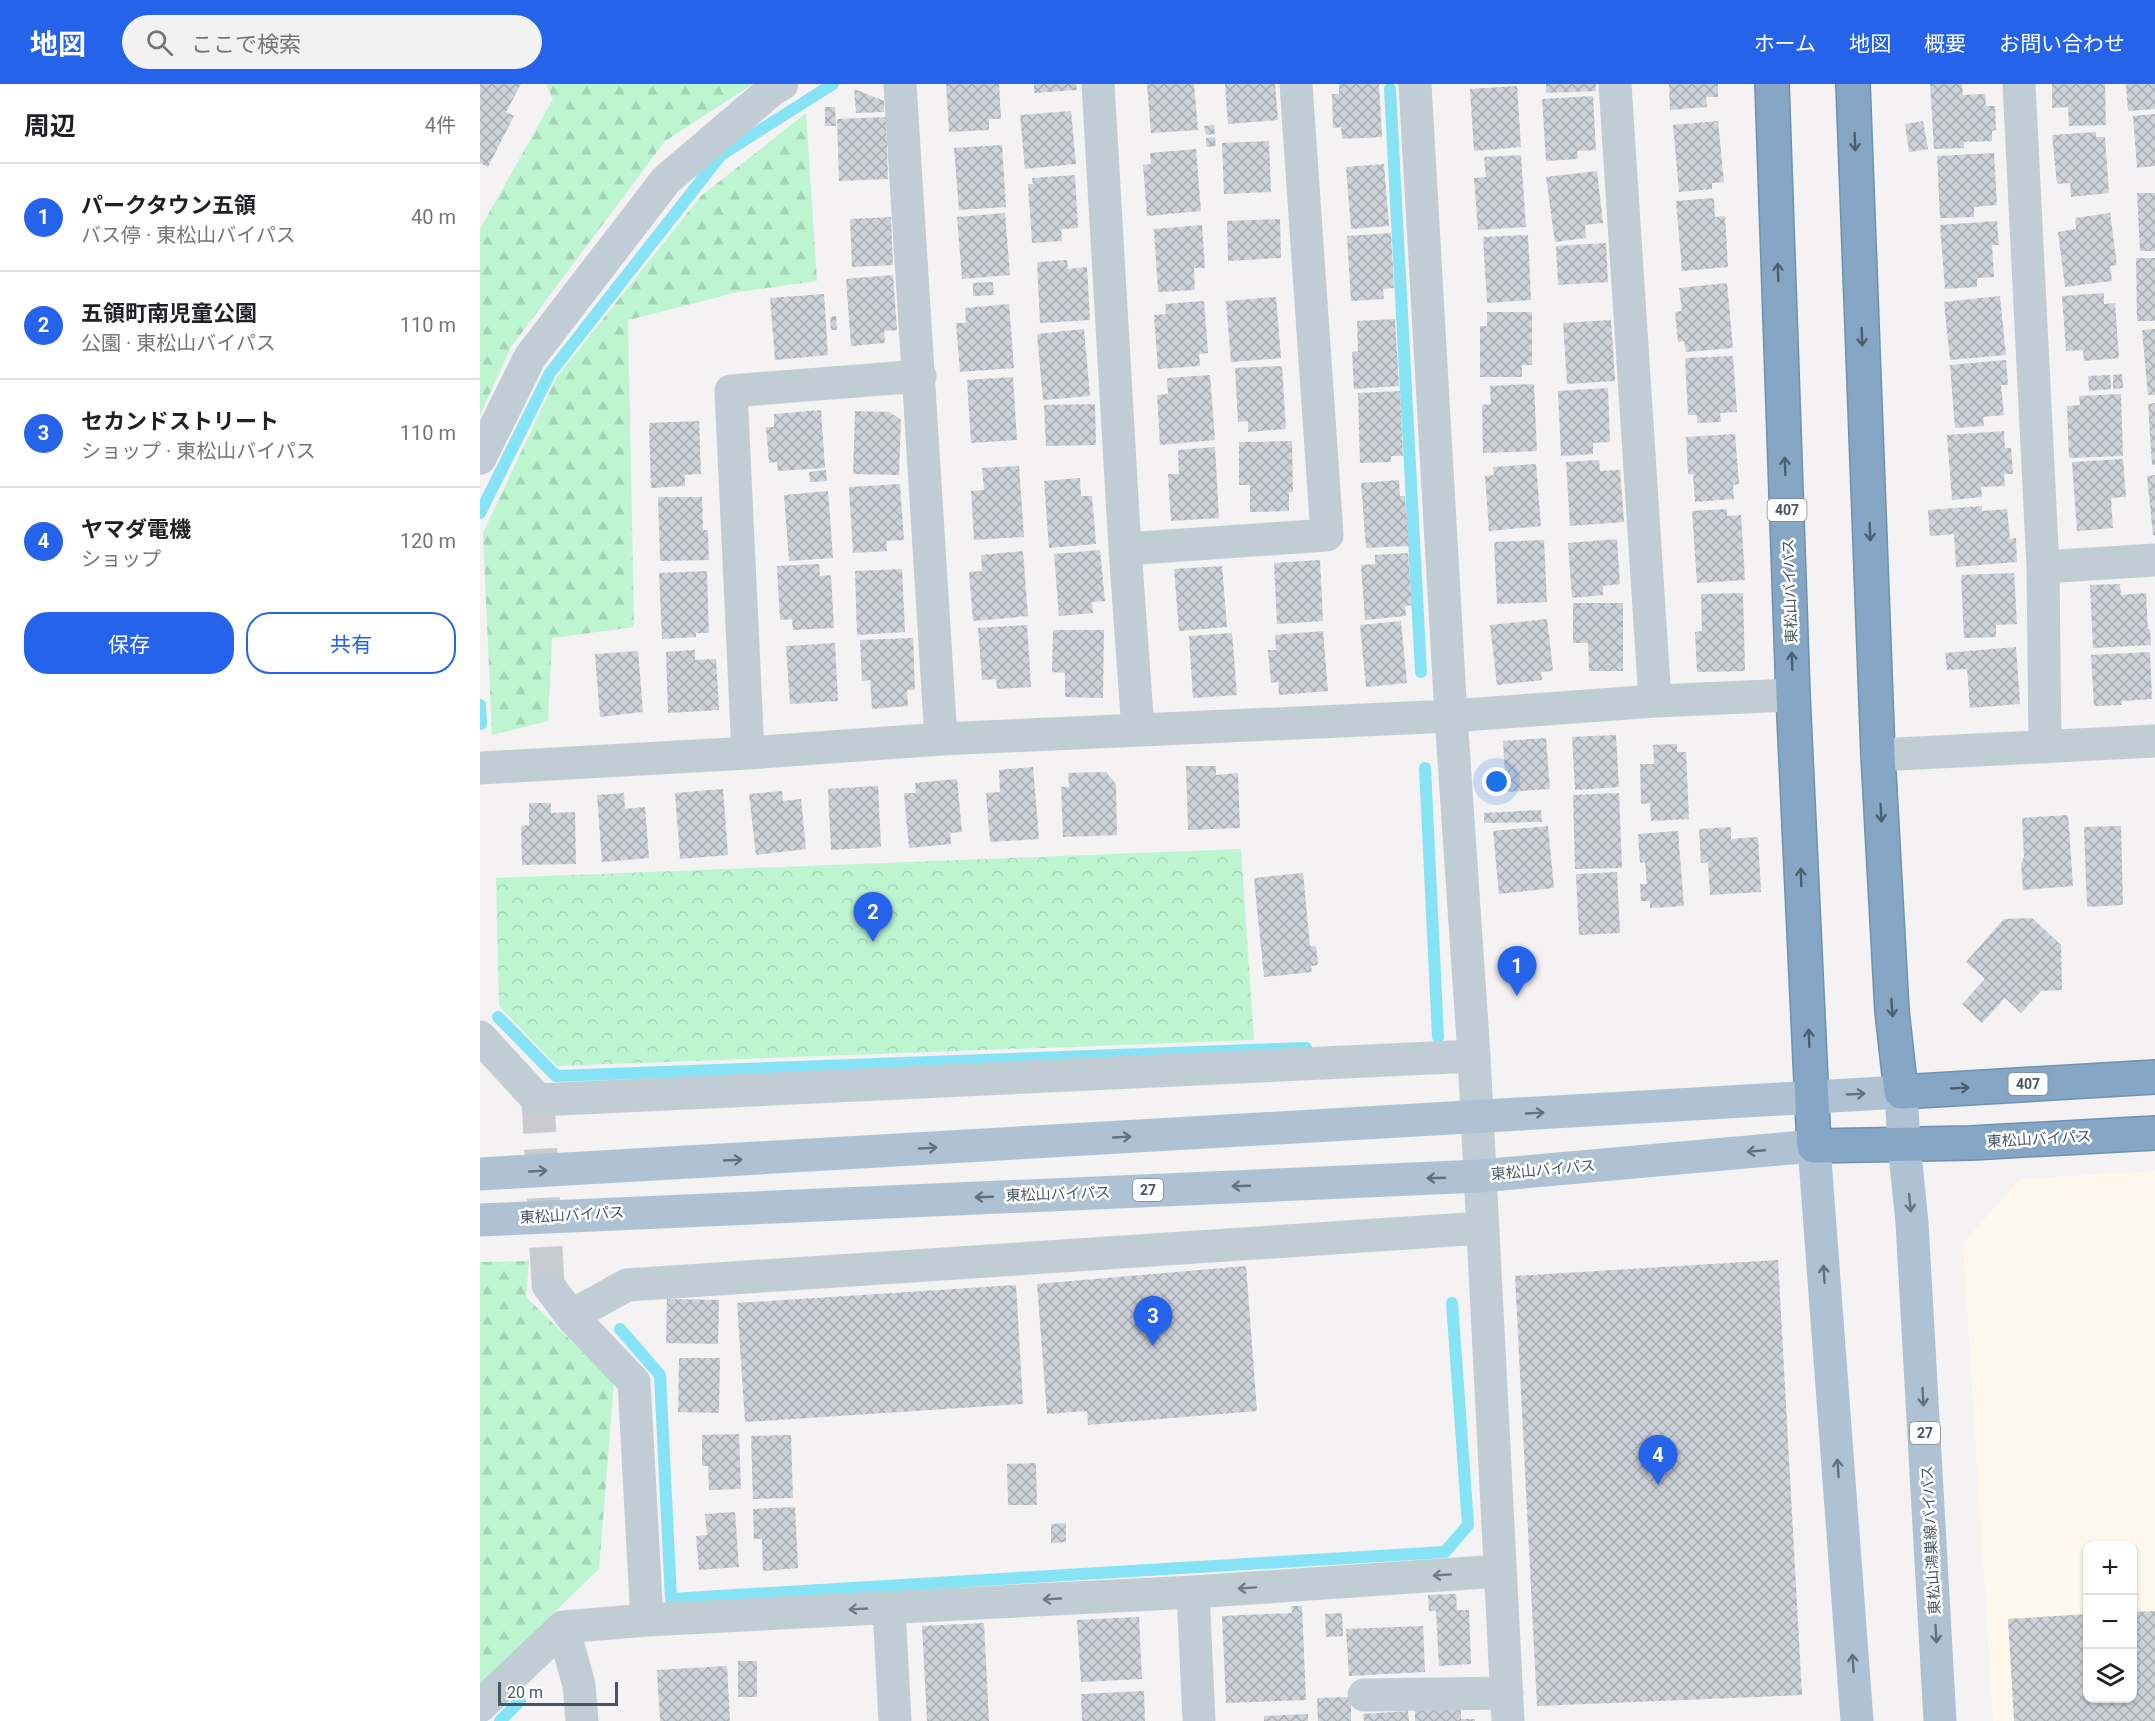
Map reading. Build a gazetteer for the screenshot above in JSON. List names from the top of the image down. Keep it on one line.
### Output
{"streets":{"highway":["407","東松山バイパス"],"main road":["27","東松山鴻巣線バイパス"]},"crossings":[["407","27"],["東松山バイパス","27"],["東松山バイパス","東松山鴻巣線バイパス"],["27","東松山鴻巣線バイパス"]],"scale_bar":"20 m","page":{"header":"地図","search":"ここで検索","nav":["ホーム","地図","概要","お問い合わせ"],"heading":["周辺","4件"],"list":[{"mark":"1","name":"パークタウン五領","note":"バス停 · 東松山バイパス","value":"40 m"},{"mark":"2","name":"五領町南児童公園","note":"公園 · 東松山バイパス","value":"110 m"},{"mark":"3","name":"セカンドストリート","note":"ショップ · 東松山バイパス","value":"110 m"},{"mark":"4","name":"ヤマダ電機","note":"ショップ","value":"120 m"}],"buttons":["保存","共有"],"pins":["2","1","3","4"],"map_buttons":["+","−"],"scale":"20 m"}}
